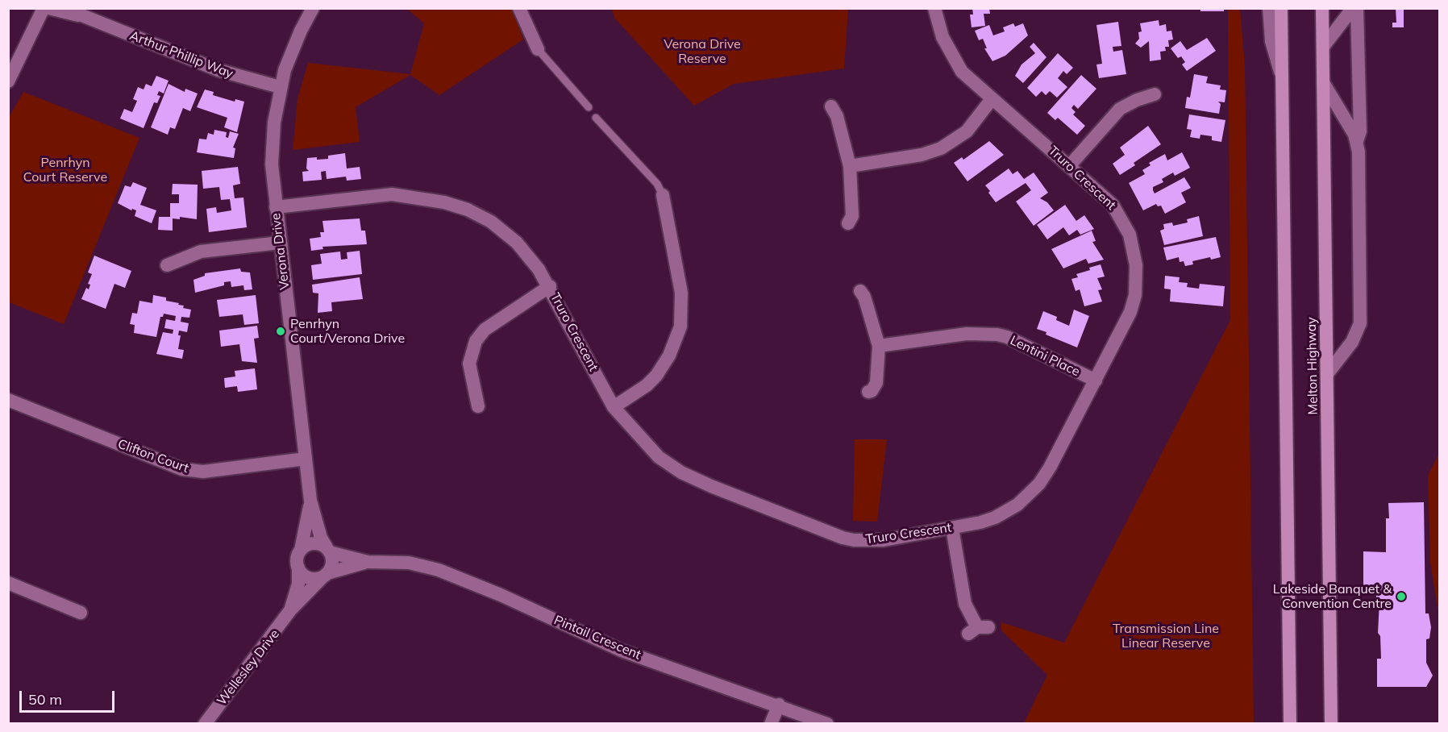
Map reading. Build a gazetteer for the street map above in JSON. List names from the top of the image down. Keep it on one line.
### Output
{"streets":{"highway":["Melton Highway"],"street":["Arthur Phillip Way","Truro Crescent","Verona Drive","Lentini Place","Clifton Court","Pintail Crescent","Wellesley Drive"]},"crossings":[["Arthur Phillip Way","Verona Drive"],["Truro Crescent","Verona Drive"],["Truro Crescent","Lentini Place"],["Verona Drive","Clifton Court"],["Verona Drive","Pintail Crescent"],["Verona Drive","Wellesley Drive"],["Pintail Crescent","Wellesley Drive"]],"parks":["Verona Drive Reserve","Penrhyn Court Reserve","Transmission Line Linear Reserve"],"places":["Penrhyn Court/Verona Drive","Lakeside Banquet & Convention Centre"],"scale_bar":"50 m"}
